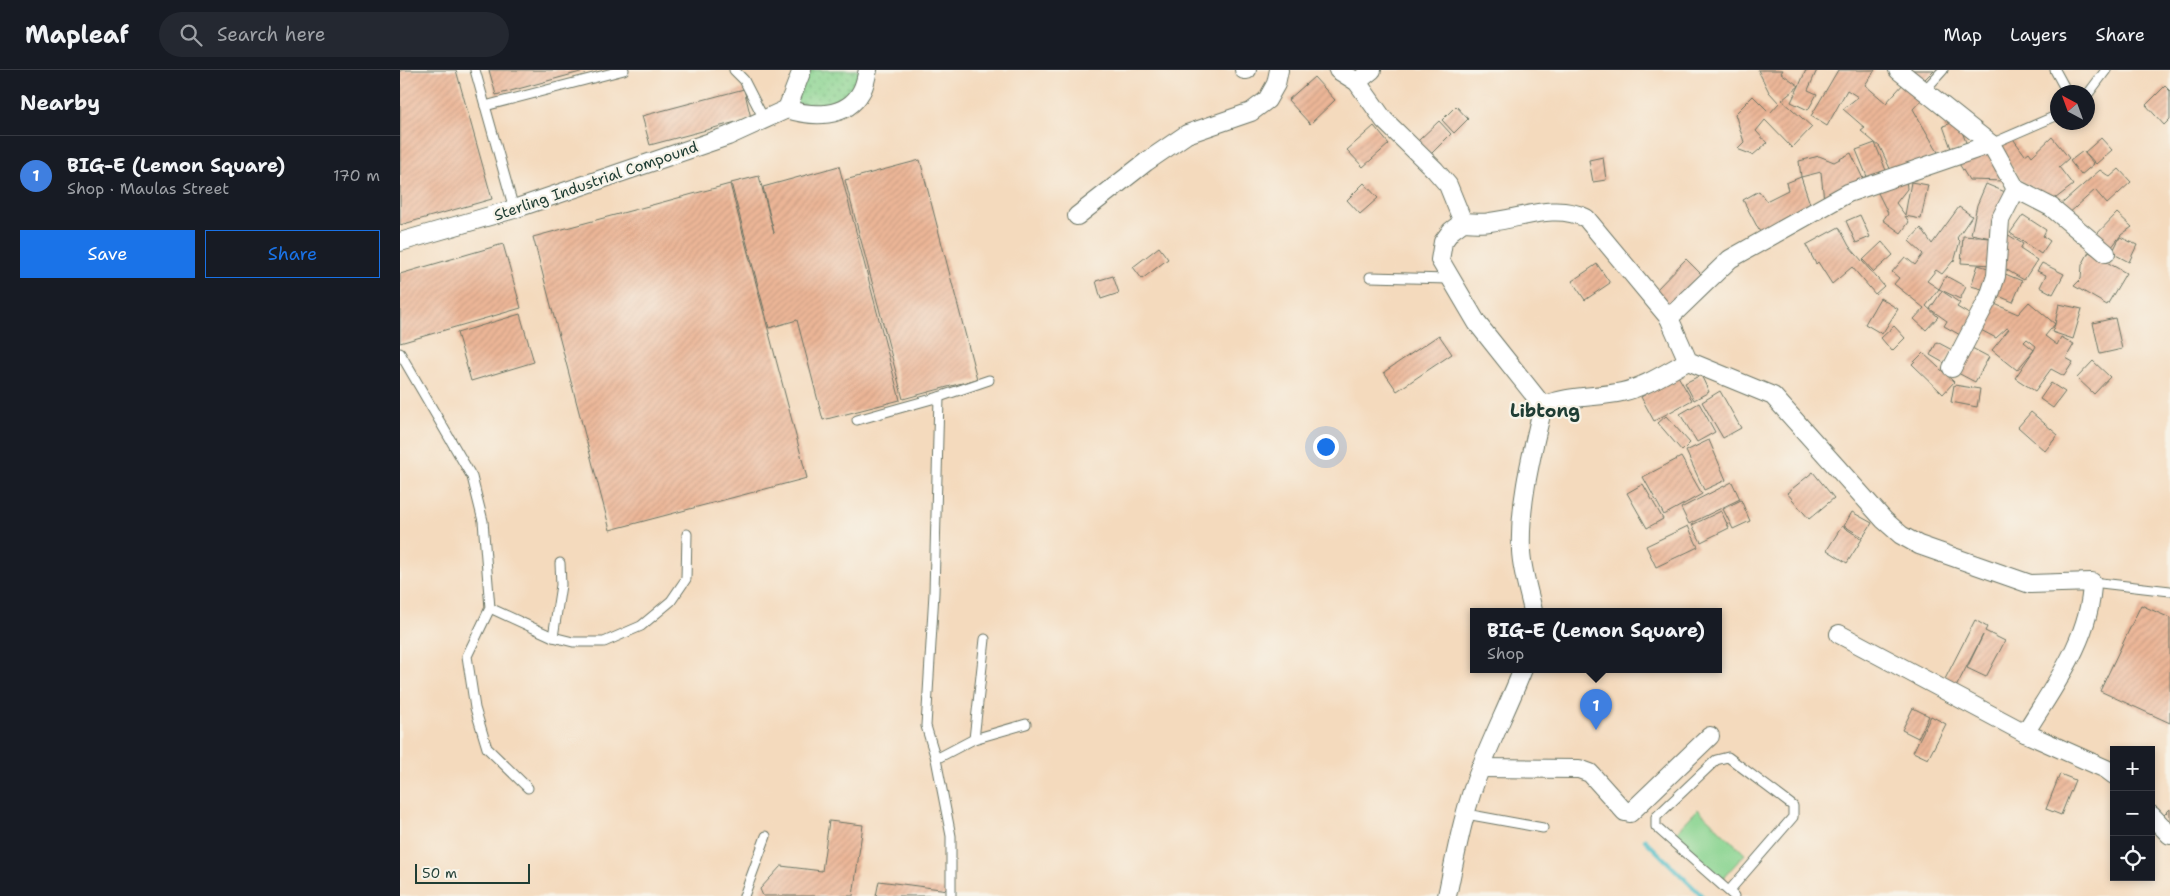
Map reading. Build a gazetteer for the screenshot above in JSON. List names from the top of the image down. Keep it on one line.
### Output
{"streets":{"street":["Sterling Industrial Compound"]},"districts":["Libtong"],"scale_bar":"50 m","north":"top left","page":{"header":"Mapleaf","search":"Search here","nav":["Map","Layers","Share"],"heading":"Nearby","list":[{"mark":"1","name":"BIG-E (Lemon Square)","note":"Shop · Maulas Street","value":"170 m"}],"buttons":["Save","Share"],"popup":["BIG-E (Lemon Square)","Shop"],"pins":"1","map_buttons":["+","−"],"scale":"50 m"}}
